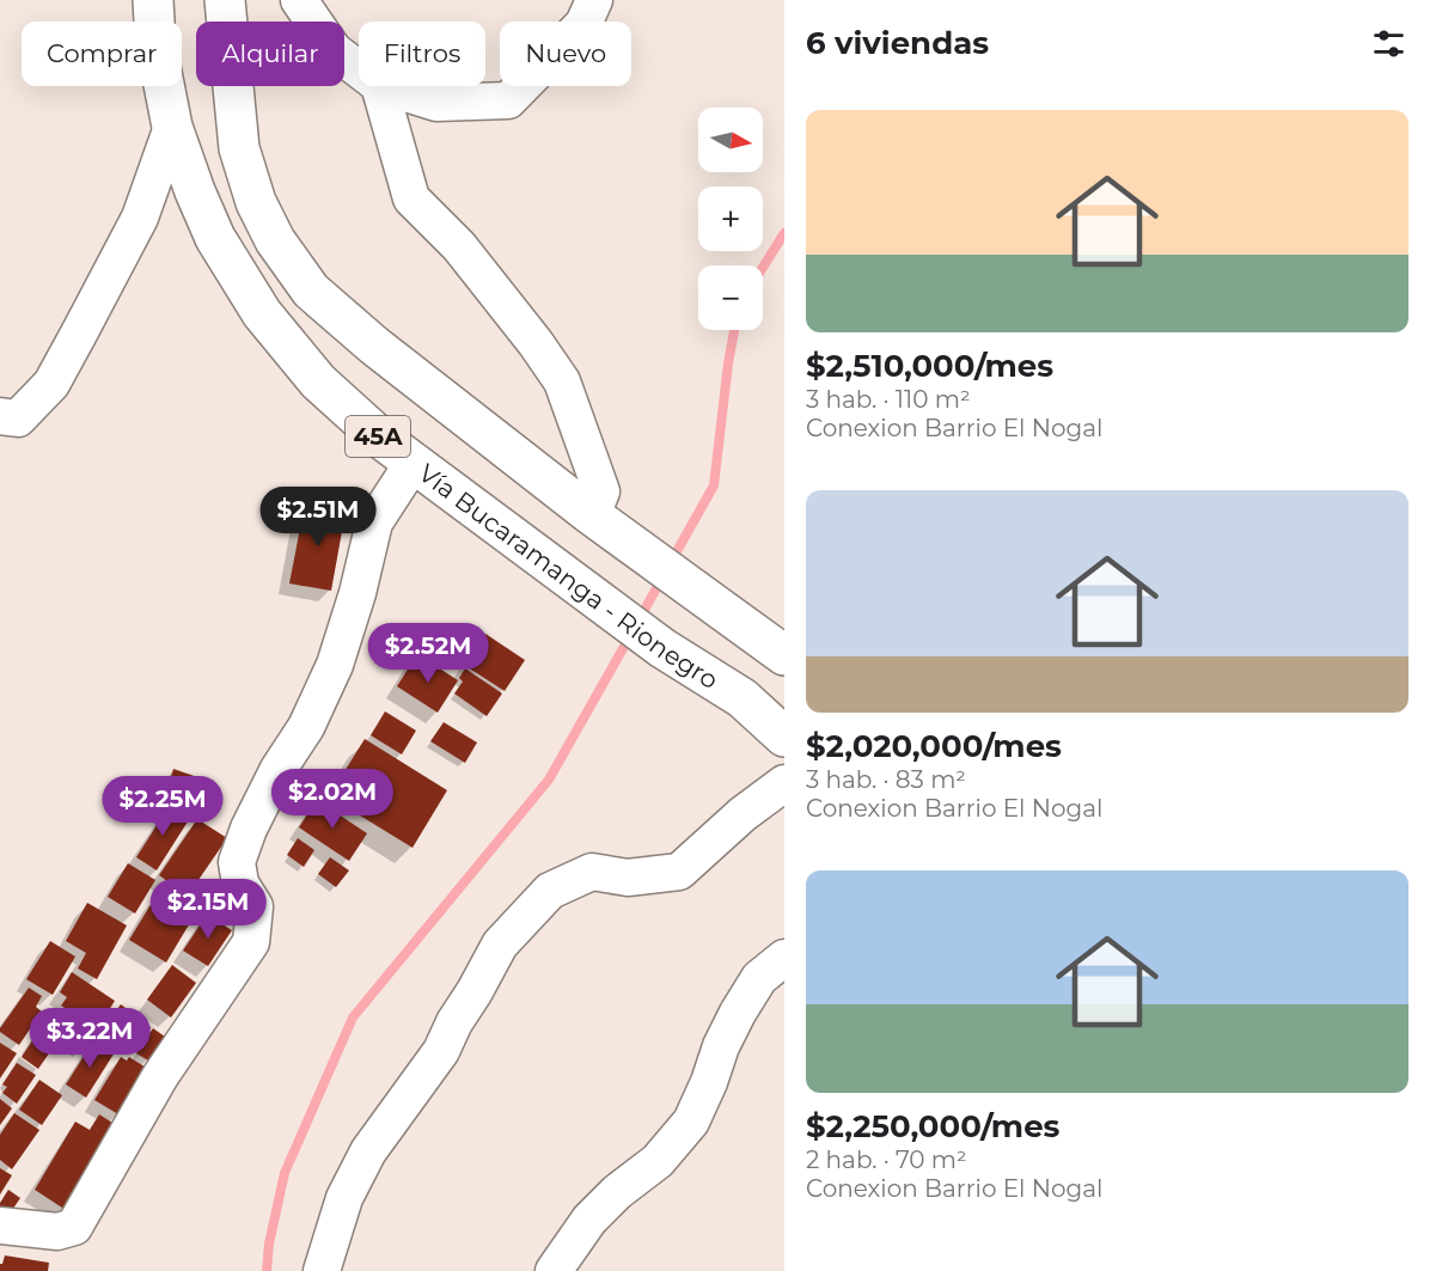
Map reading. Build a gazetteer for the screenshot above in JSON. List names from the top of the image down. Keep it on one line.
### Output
{"streets":{"highway":["45A","Vía Bucaramanga - Rionegro"]},"north":"right","page":{"heading":"6 viviendas","chip":["Comprar","Alquilar","Filtros","Nuevo"],"list":[{"name":"$2,510,000/mes","note":"3 hab. · 110 m² · Conexion Barrio El Nogal"},{"name":"$2,020,000/mes","note":"3 hab. · 83 m² · Conexion Barrio El Nogal"},{"name":"$2,250,000/mes","note":"2 hab. · 70 m² · Conexion Barrio El Nogal"}],"map_buttons":["+","−"],"price":["$2.51M","$2.52M","$2.02M","$2.25M","$2.15M","$3.22M"]}}
